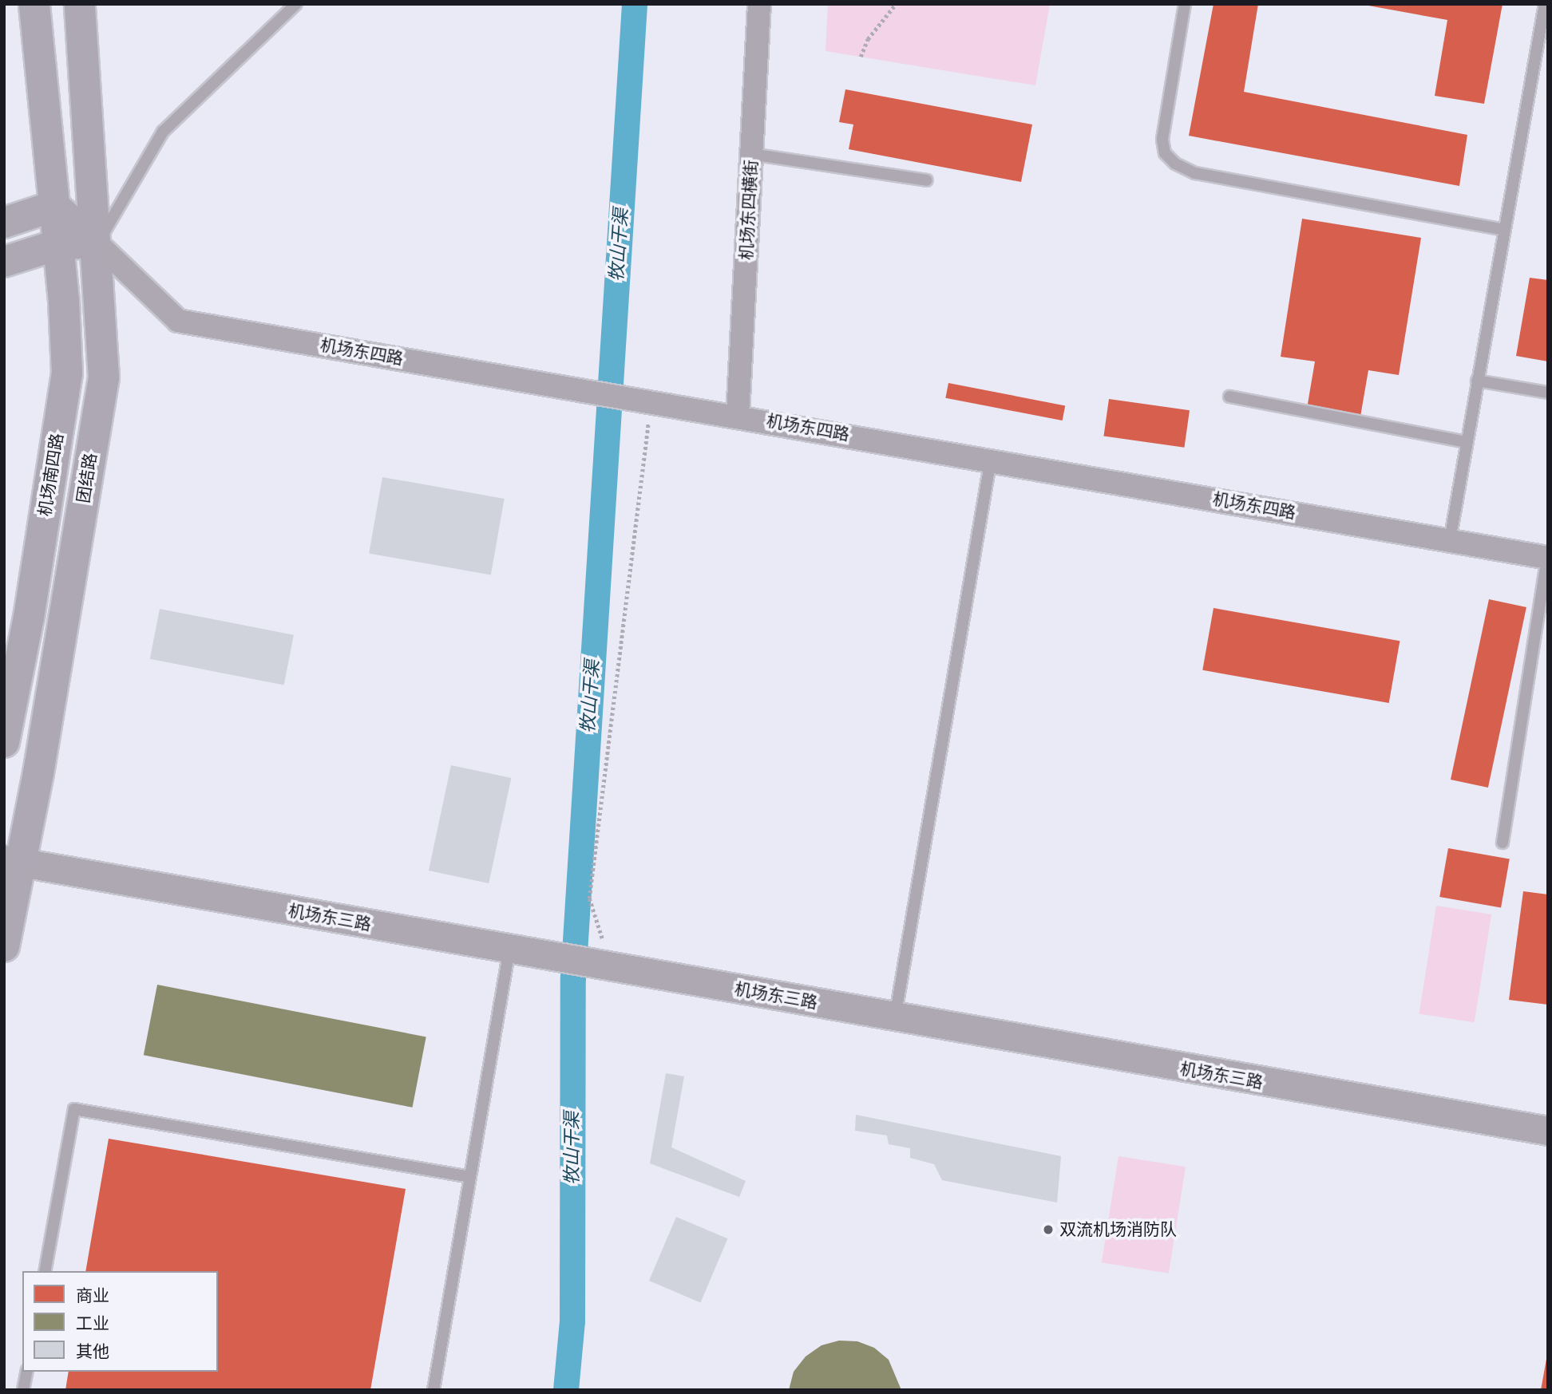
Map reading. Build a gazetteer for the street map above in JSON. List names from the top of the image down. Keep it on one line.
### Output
{"streets":{"main road":["机场南四路","团结路"],"street":["机场东四横街","机场东四路","机场东三路"]},"crossings":[["机场东四横街","机场东四路"],["机场东四路","团结路"],["团结路","机场东三路"]],"water":["牧山干渠"],"places":["双流机场消防队"],"legend":["商业","工业","其他"]}
